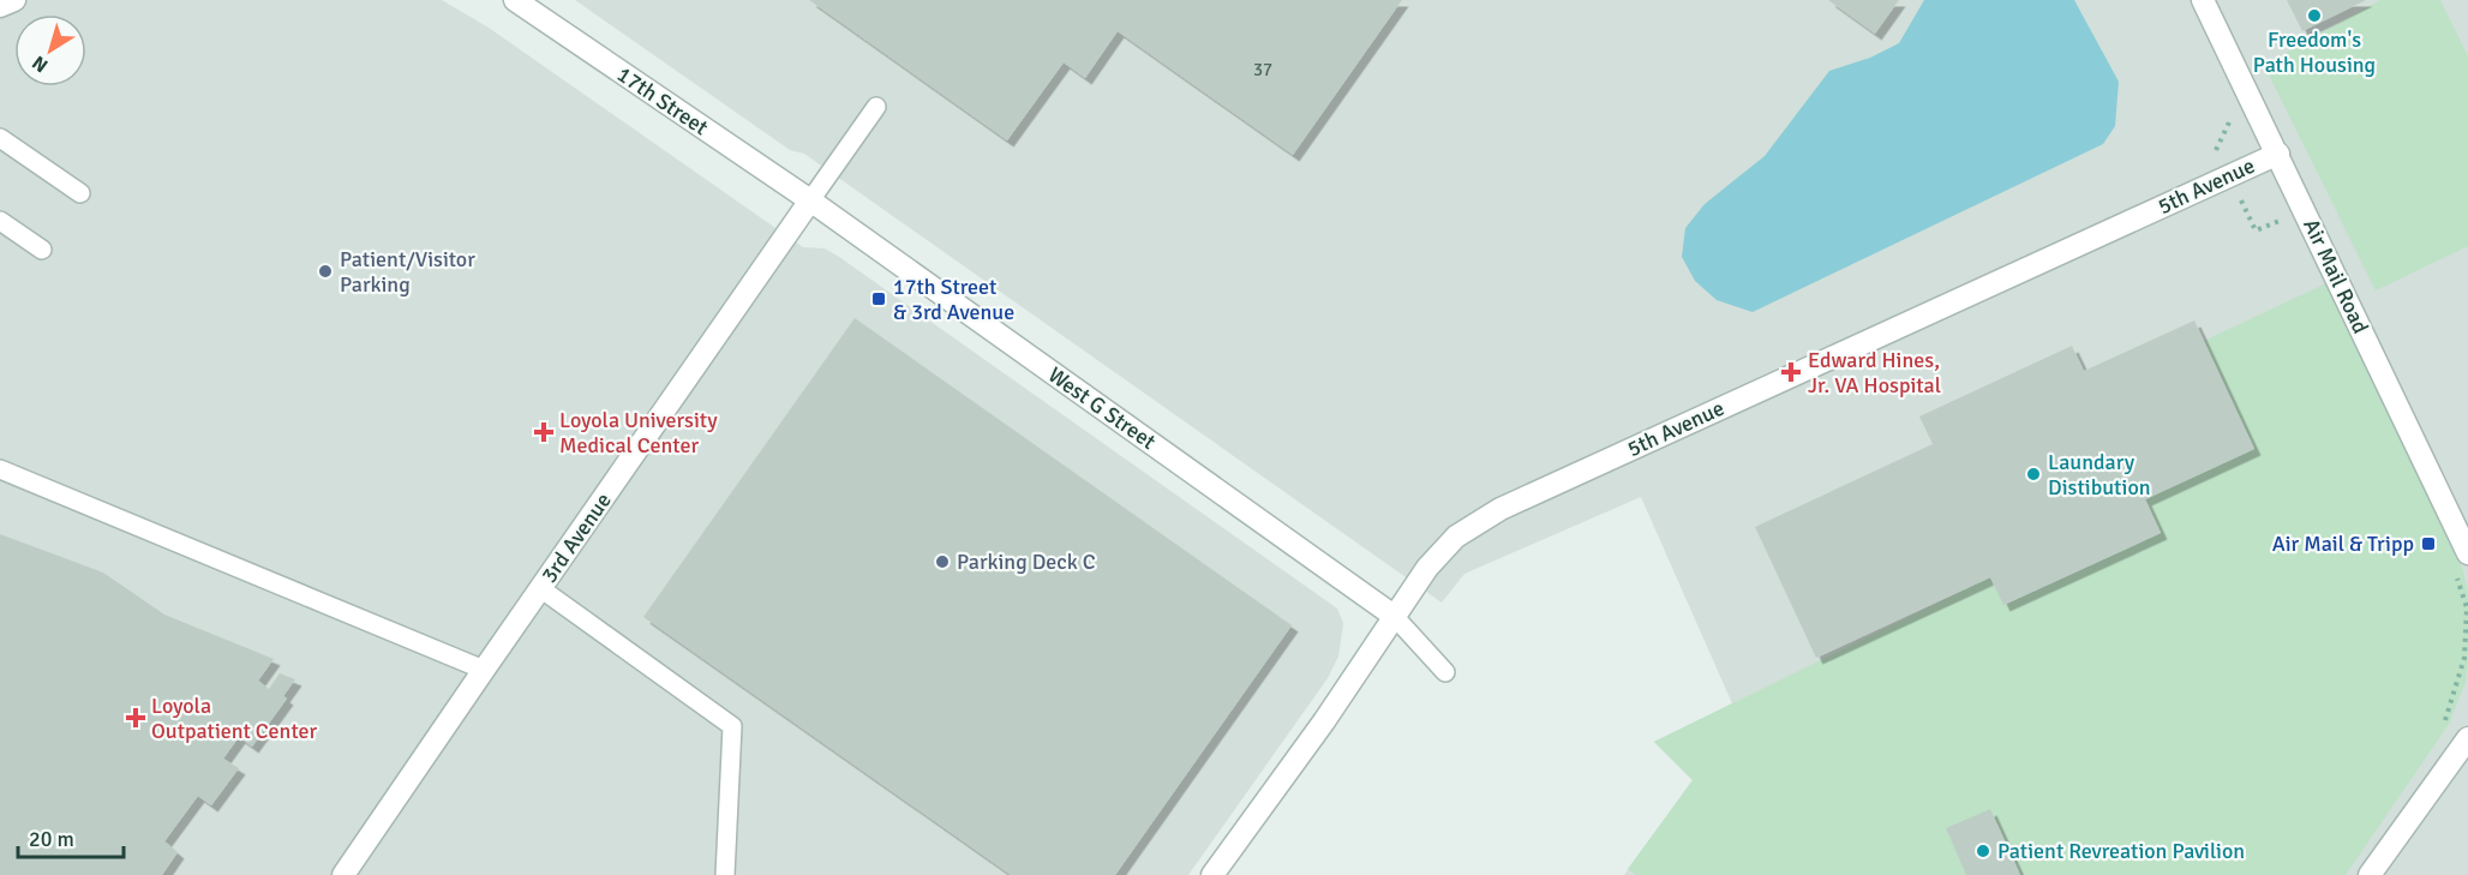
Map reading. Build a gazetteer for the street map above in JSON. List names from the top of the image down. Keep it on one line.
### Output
{"streets":{"street":["17th Street","5th Avenue","Air Mail Road","West G Street","3rd Avenue"]},"crossings":[["17th Street","West G Street"],["17th Street","3rd Avenue"],["5th Avenue","Air Mail Road"],["5th Avenue","West G Street"],["West G Street","3rd Avenue"]],"places":{"other":["Freedom's Path Housing","Patient/Visitor Parking","Laundary Distibution","Parking Deck C","Patient Revreation Pavilion"],"transit":["17th Street & 3rd Avenue","Air Mail & Tripp"],"health":["Edward Hines, Jr. VA Hospital","Loyola University Medical Center","Loyola Outpatient Center"]},"house_numbers":["37"],"scale_bar":"20 m","north":"bottom left"}
